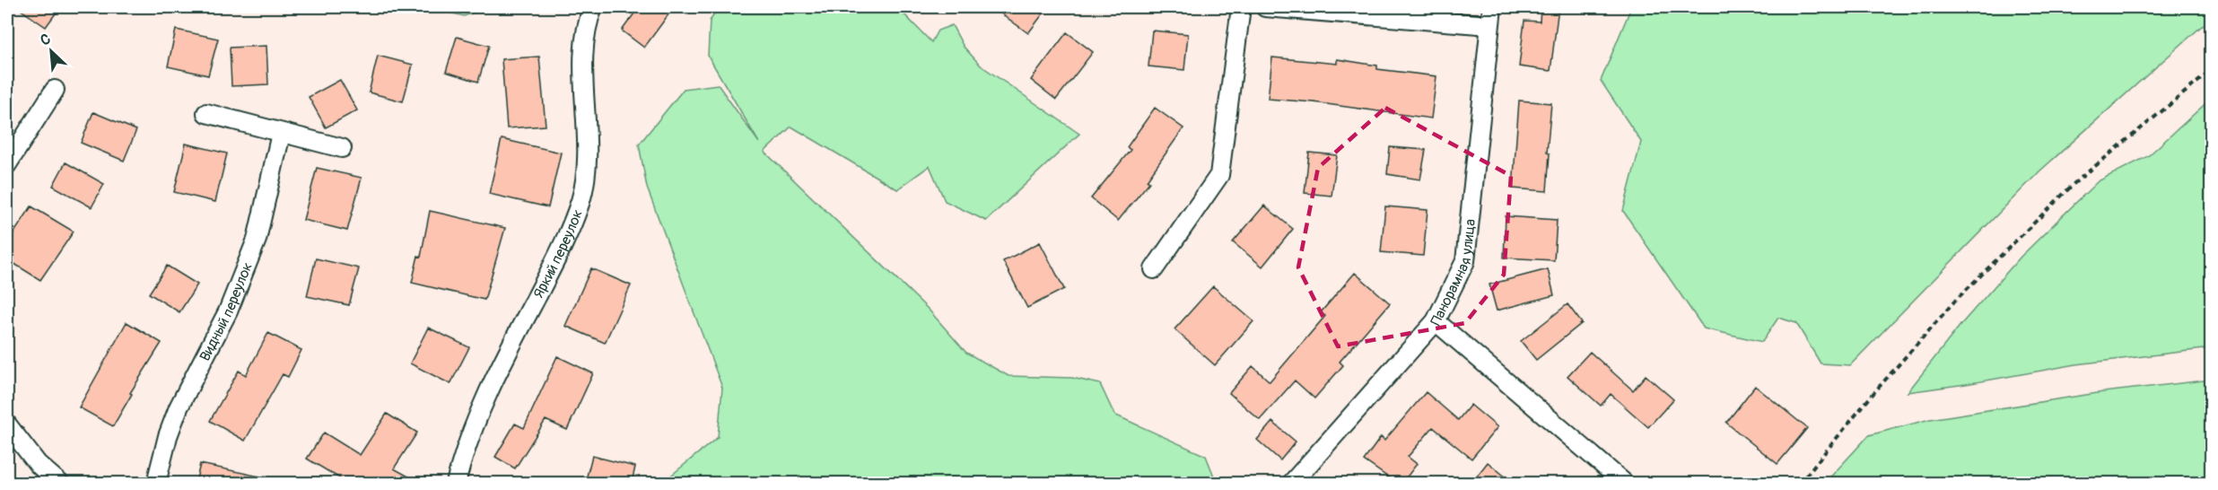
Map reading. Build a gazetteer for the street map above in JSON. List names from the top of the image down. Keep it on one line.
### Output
{"streets":{"street":["Яркий переулок","Панорамная улица","Видный переулок"]},"north":"top left"}
